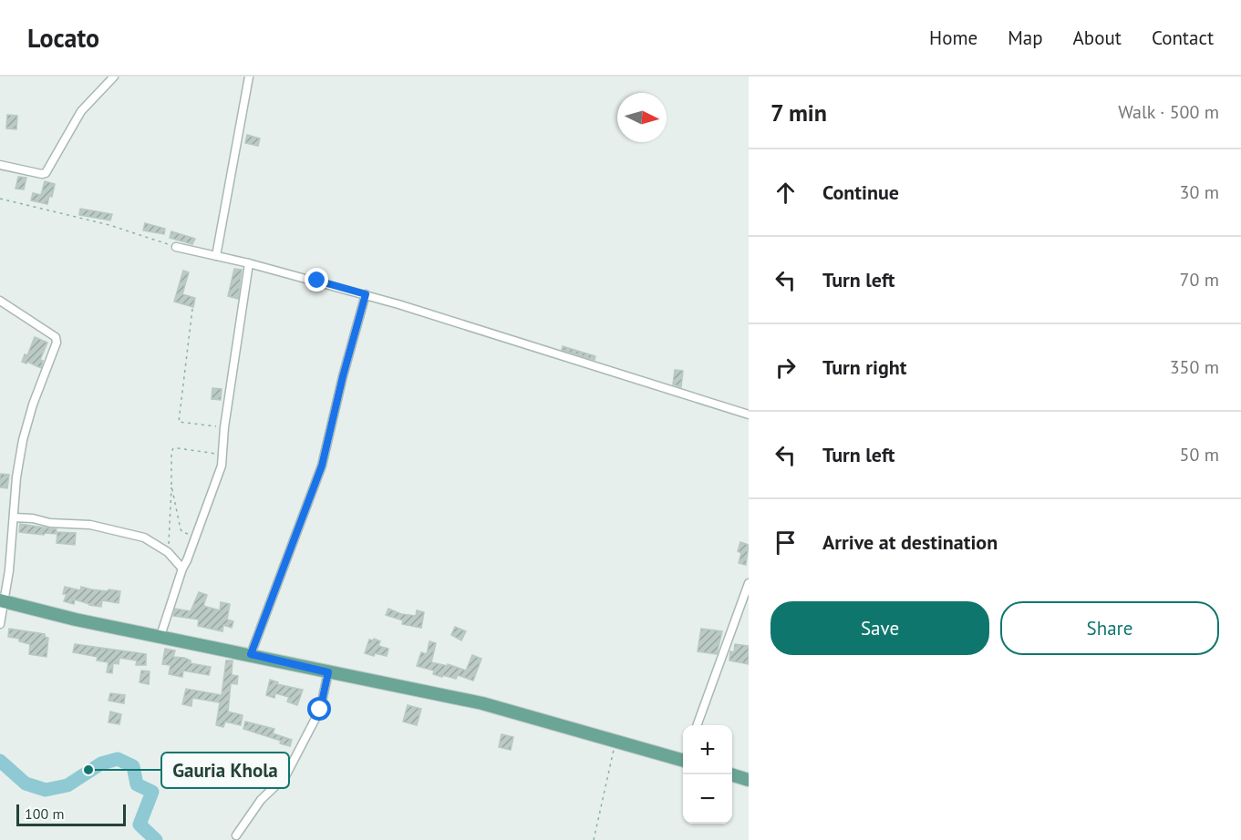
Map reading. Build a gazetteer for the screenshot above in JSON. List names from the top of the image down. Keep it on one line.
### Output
{"places":["Gauria Khola"],"scale_bar":"100 m","north":"right","page":{"header":"Locato","nav":["Home","Map","About","Contact"],"heading":["7 min","Walk · 500 m"],"list":[["Continue","30 m"],["Turn left","70 m"],["Turn right","350 m"],["Turn left","50 m"],"Arrive at destination"],"buttons":["Save","Share"],"map_buttons":["+","−"],"scale":"100 m"}}
